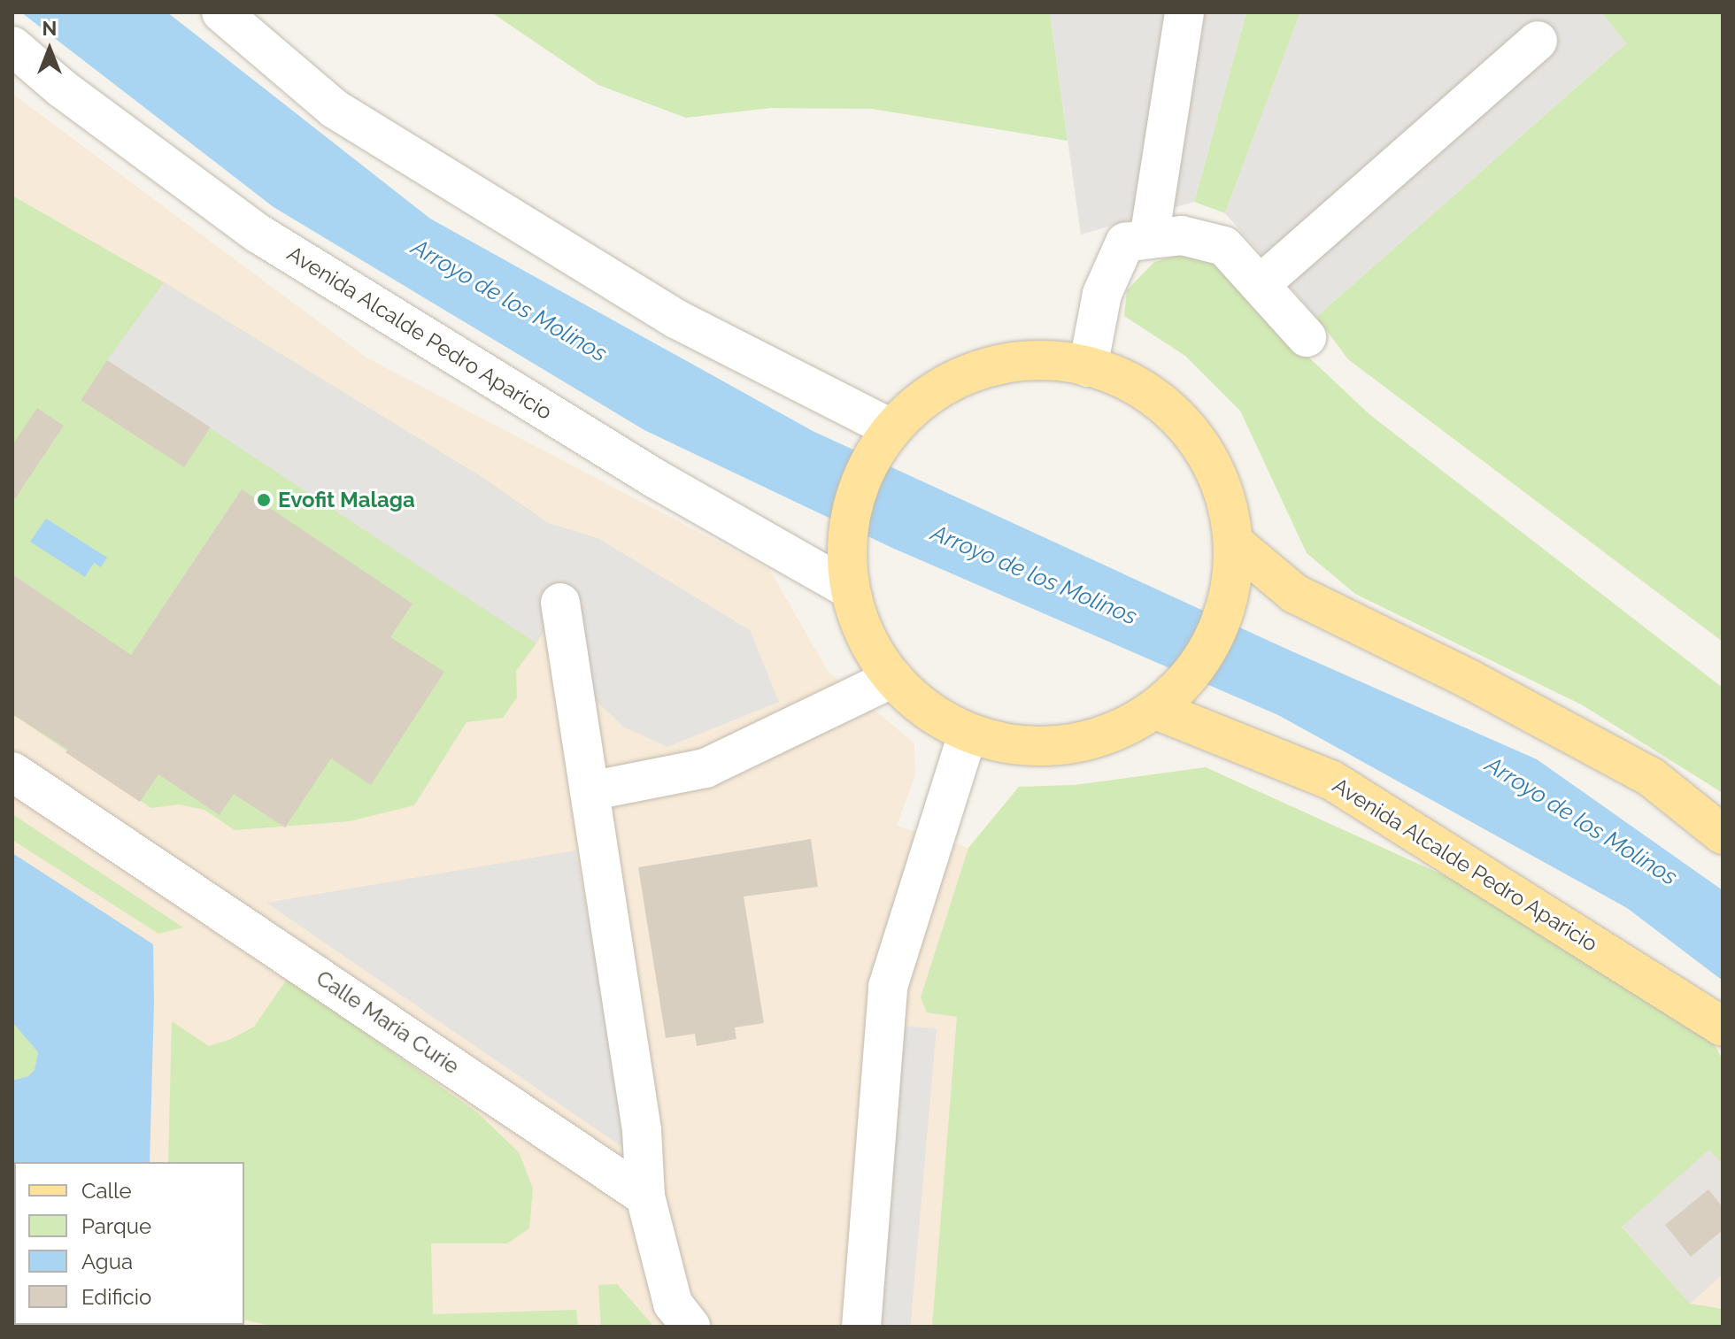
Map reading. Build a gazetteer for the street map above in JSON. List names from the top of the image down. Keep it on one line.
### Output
{"streets":{"main road":["Avenida Alcalde Pedro Aparicio"],"street":["Calle María Curie"]},"water":["Arroyo de los Molinos"],"places":["Evofit Malaga"],"legend":["Calle","Parque","Agua","Edificio"],"north":"top"}
